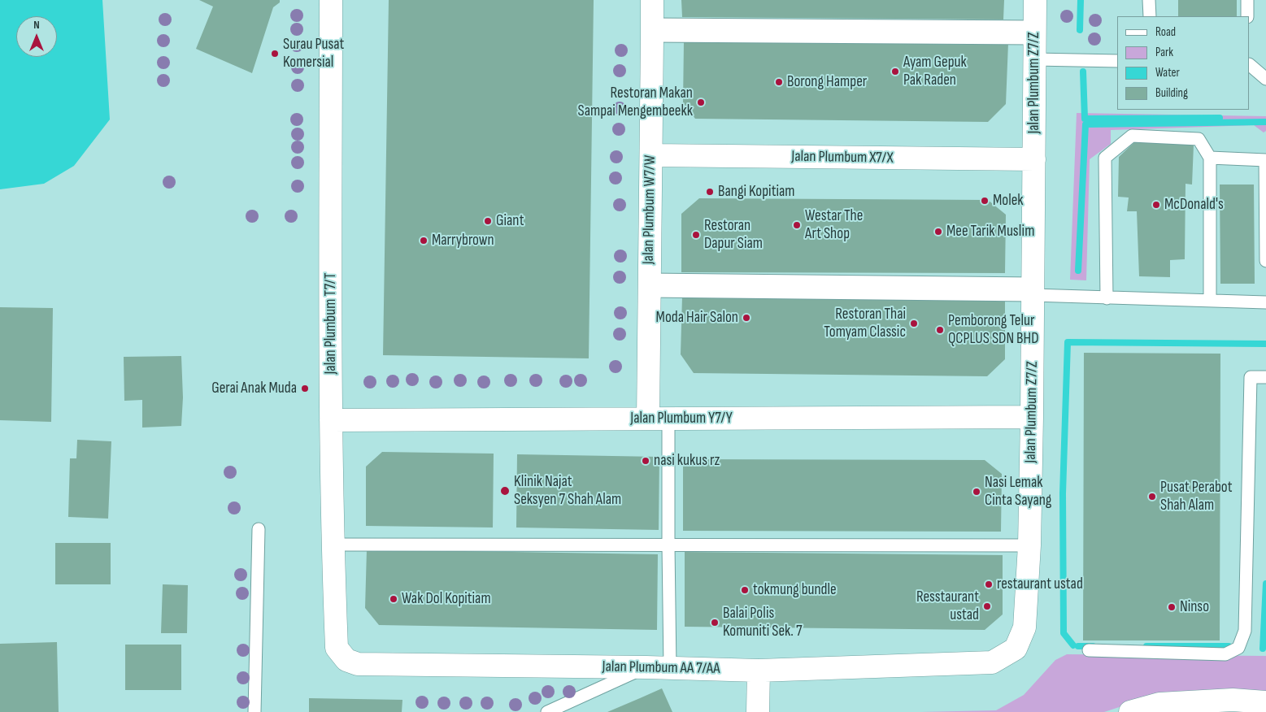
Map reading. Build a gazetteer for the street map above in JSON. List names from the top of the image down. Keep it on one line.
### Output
{"streets":{"street":["Jalan Plumbum Z7/Z","Jalan Plumbum X7/X","Jalan Plumbum W7/W","Jalan Plumbum T7/T","Jalan Plumbum Y7/Y","Jalan Plumbum AA 7/AA"]},"crossings":[["Jalan Plumbum Z7/Z","Jalan Plumbum X7/X"],["Jalan Plumbum Z7/Z","Jalan Plumbum Y7/Y"],["Jalan Plumbum Z7/Z","Jalan Plumbum AA 7/AA"],["Jalan Plumbum X7/X","Jalan Plumbum W7/W"],["Jalan Plumbum W7/W","Jalan Plumbum Y7/Y"],["Jalan Plumbum T7/T","Jalan Plumbum Y7/Y"],["Jalan Plumbum T7/T","Jalan Plumbum AA 7/AA"]],"places":["Surau Pusat Komersial","Ayam Gepuk Pak Raden","Borong Hamper","Restoran Makan Sampai Mengembeekk","Bangi Kopitiam","Molek","McDonald's","Giant","Westar The Art Shop","Mee Tarik Muslim","Restoran Dapur Siam","Marrybrown","Moda Hair Salon","Restoran Thai Tomyam Classic","Pemborong Telur QCPLUS SDN BHD","Gerai Anak Muda","nasi kukus rz","Klinik Najat Seksyen 7 Shah Alam","Nasi Lemak Cinta Sayang","Pusat Perabot Shah Alam","restaurant ustad","tokmung bundle","Wak Dol Kopitiam","Resstaurant ustad","Ninso","Balai Polis Komuniti Sek. 7"],"legend":["Road","Park","Water","Building"],"north":"top"}
